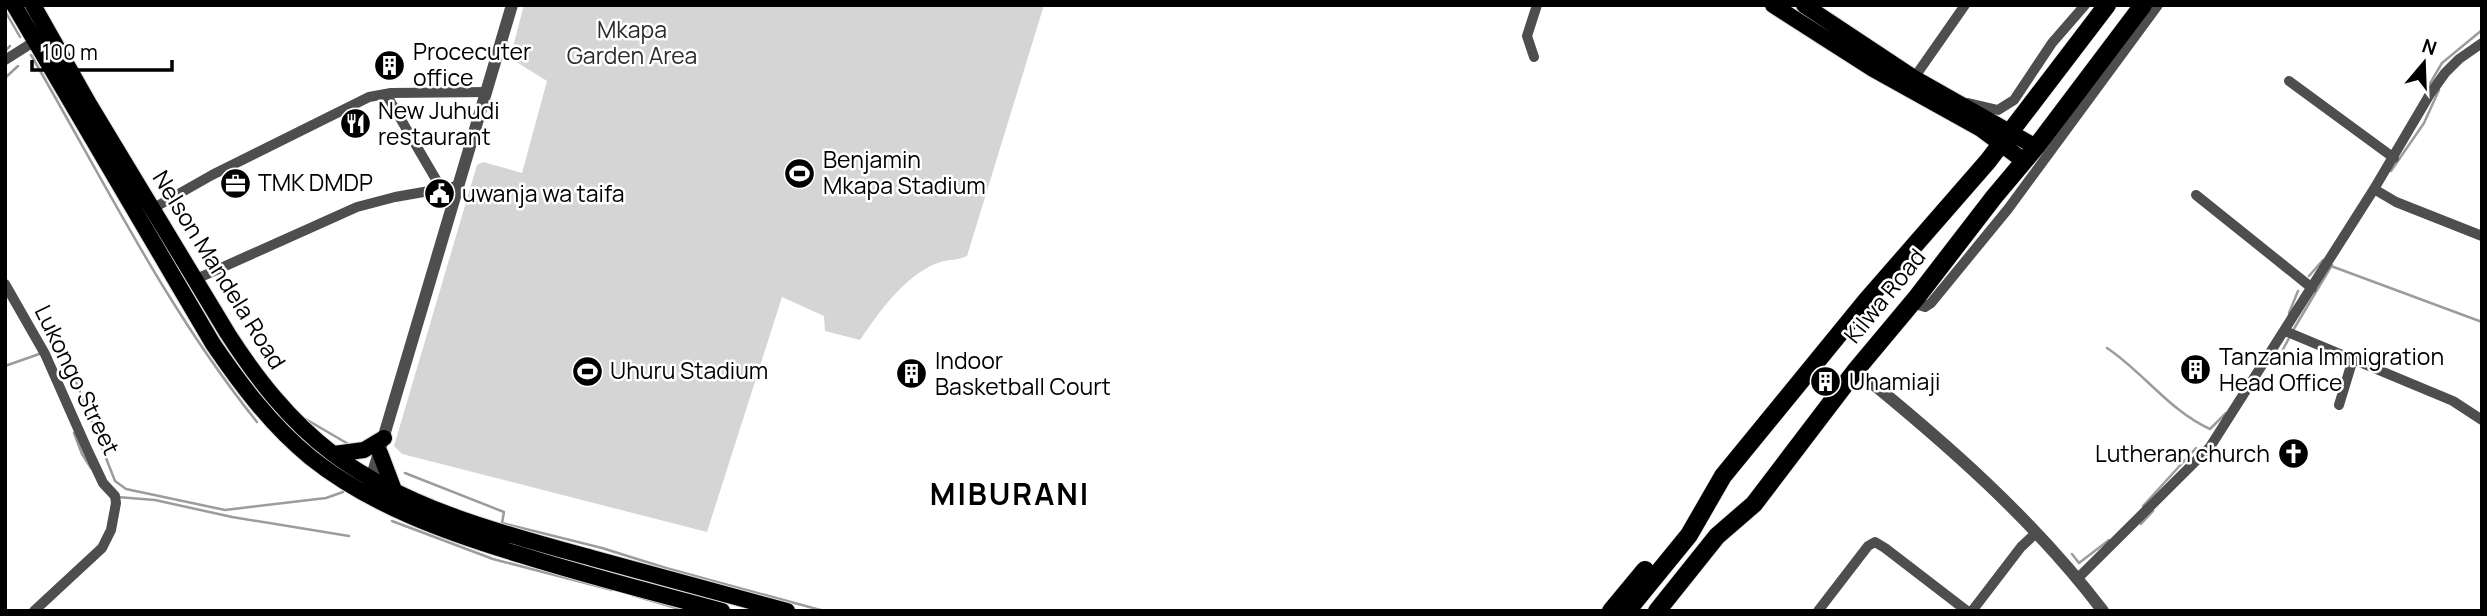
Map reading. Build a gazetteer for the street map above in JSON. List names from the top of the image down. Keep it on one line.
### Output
{"streets":{"highway":["Kilwa Road"],"main road":["Nelson Mandela Road"],"street":["Lukongo Street"]},"districts":["MIBURANI"],"parks":["Mkapa Garden Area"],"places":{"building":["Procecuter office","Tanzania Immigration Head Office","Indoor Basketball Court","Uhamiaji"],"restaurant":["New Juhudi restaurant"],"sports":["Benjamin Mkapa Stadium","Uhuru Stadium"],"office":["TMK DMDP"],"public building":["uwanja wa taifa"],"church":["Lutheran church"]},"scale_bar":"100 m","north":"top"}
